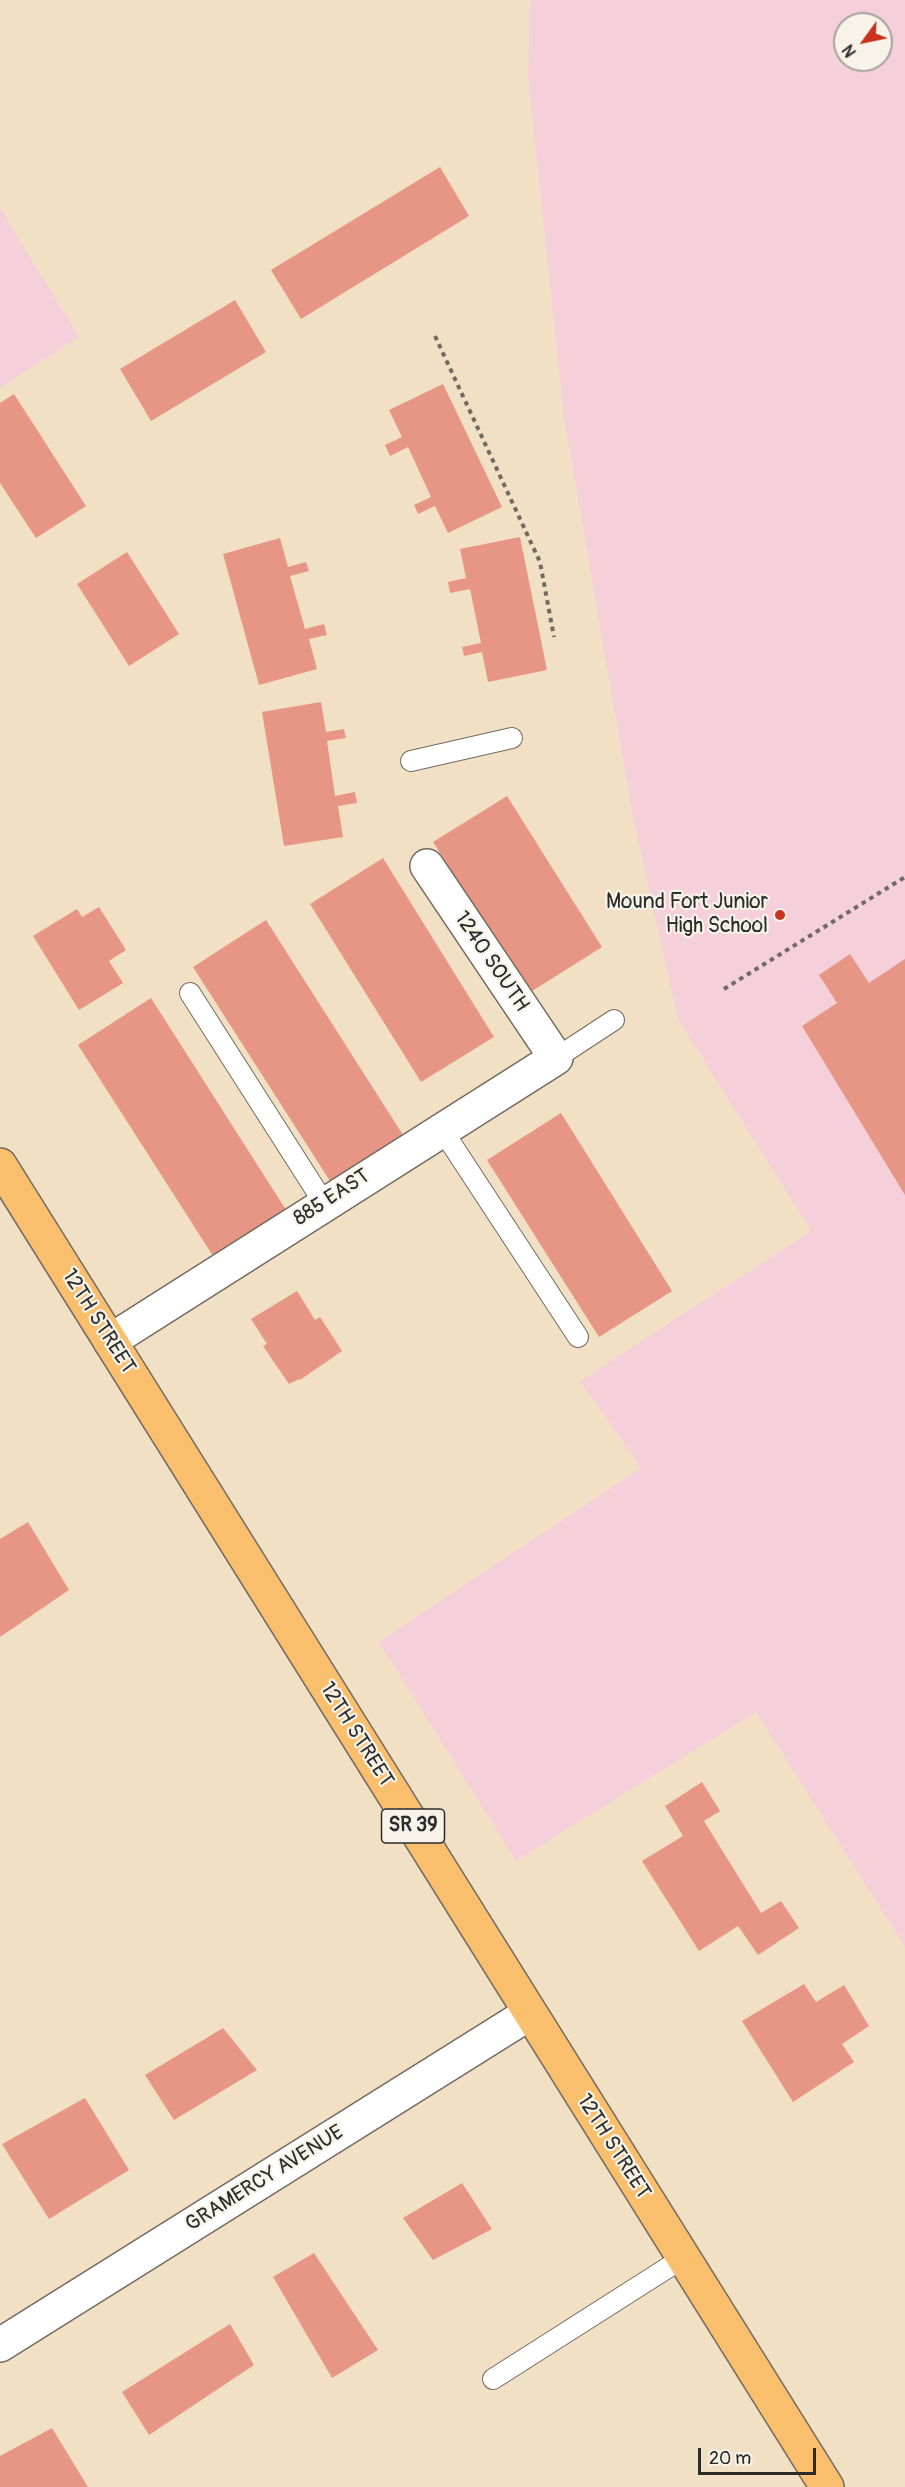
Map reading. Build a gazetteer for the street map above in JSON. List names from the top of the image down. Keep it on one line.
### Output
{"streets":{"main road":["12TH STREET","SR 39"],"street":["1240 SOUTH","885 EAST","GRAMERCY AVENUE"]},"crossings":[["1240 SOUTH","885 EAST"],["885 EAST","12TH STREET"],["12TH STREET","GRAMERCY AVENUE"]],"places":["Mound Fort Junior High School"],"scale_bar":"20 m","north":"bottom left"}
